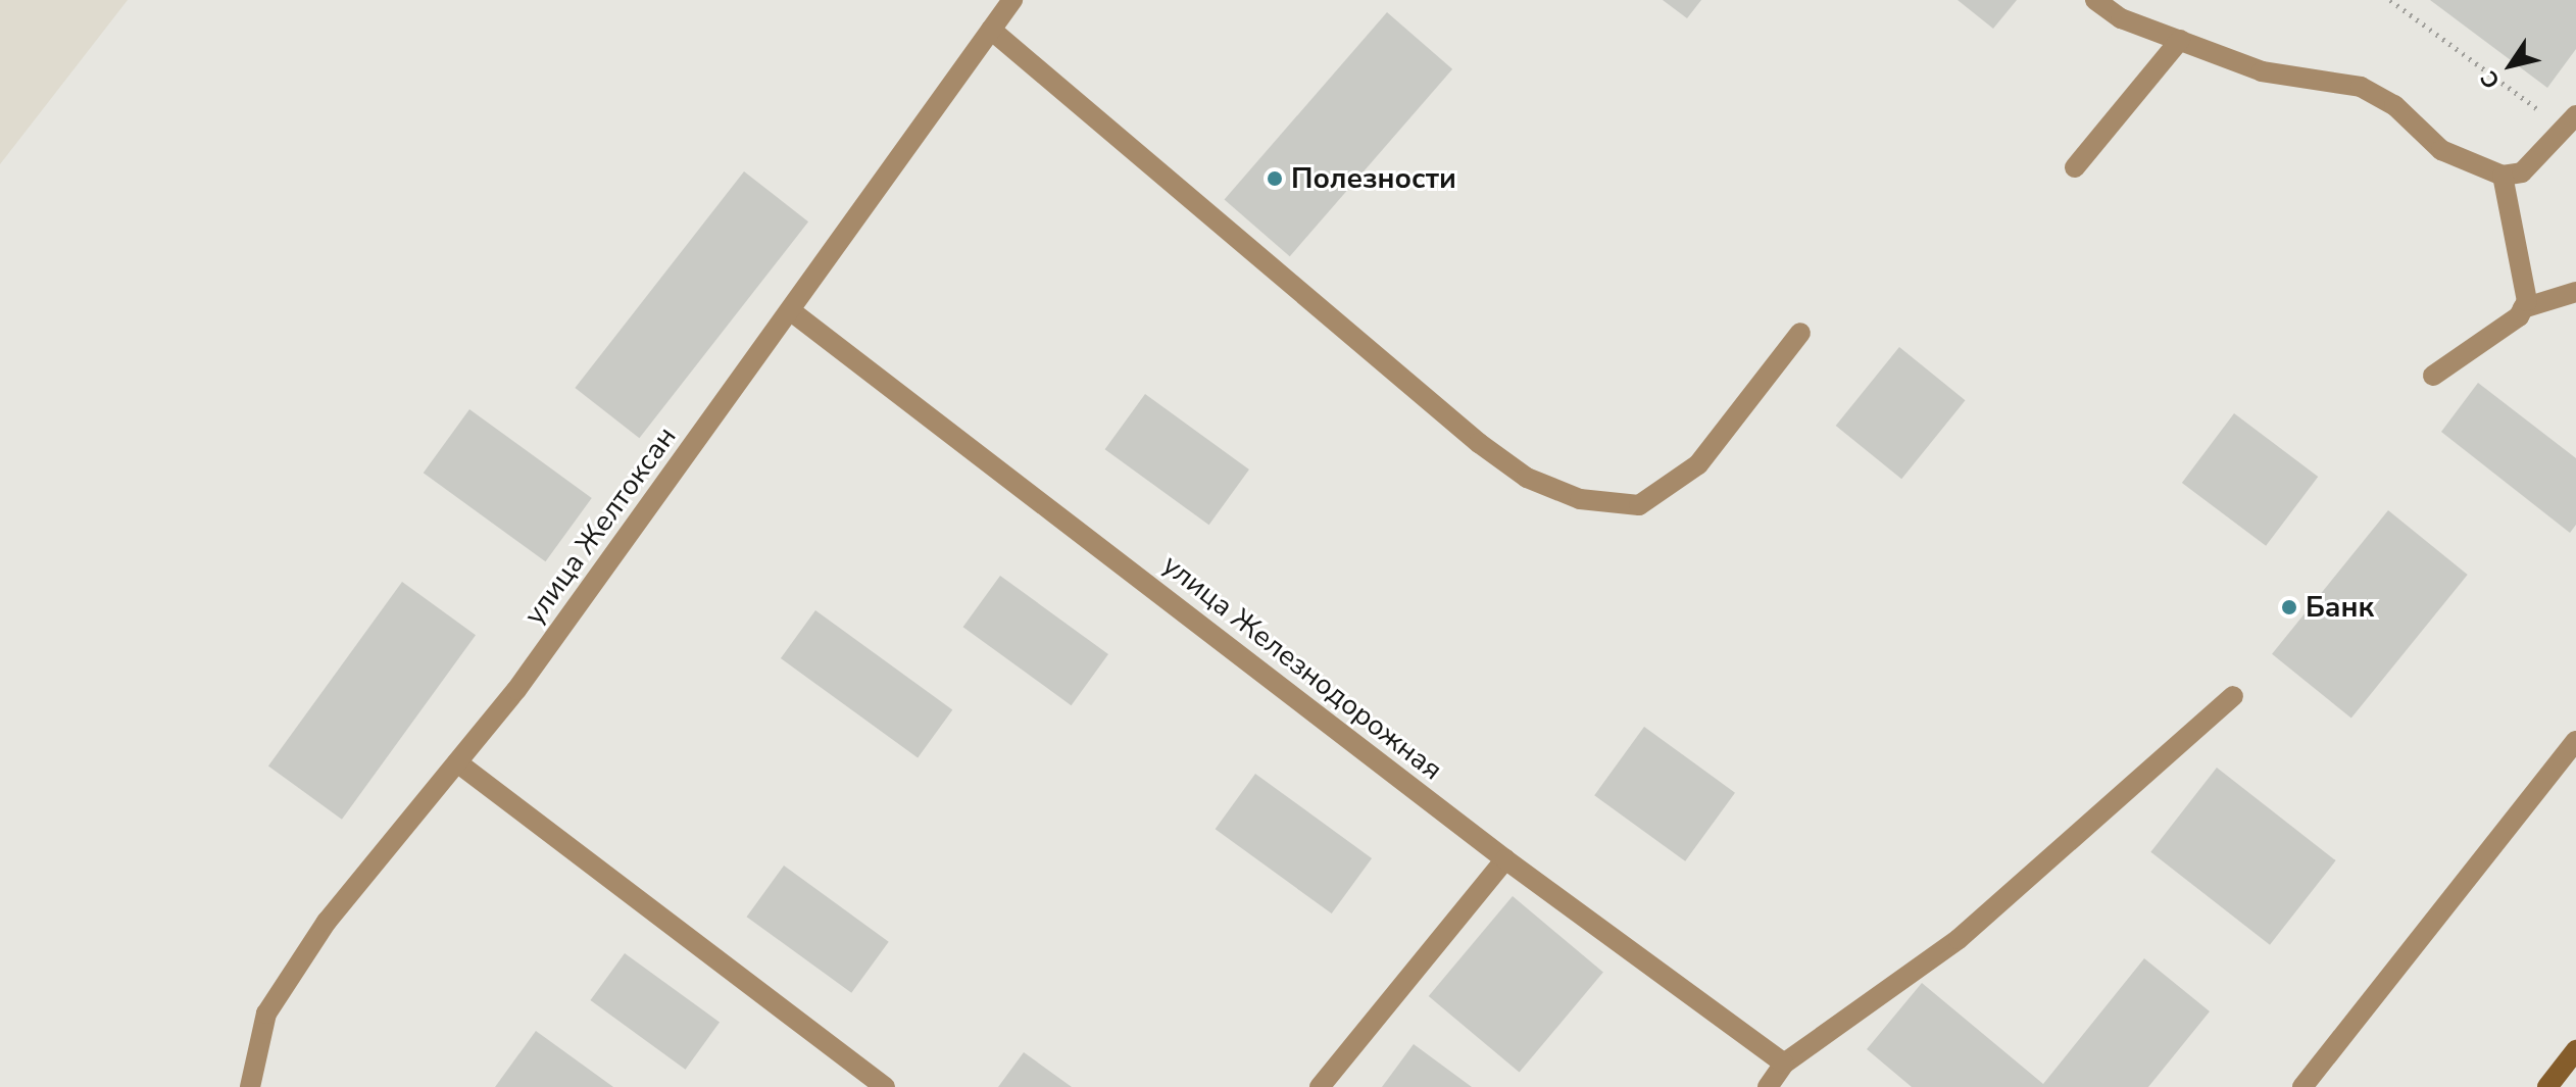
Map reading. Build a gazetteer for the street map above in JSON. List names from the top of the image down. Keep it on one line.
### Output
{"streets":{"street":["улица Желтоксан","улица Железнодорожная"]},"crossings":[["улица Желтоксан","улица Железнодорожная"]],"places":["Полезности","Банк"],"north":"bottom left"}
